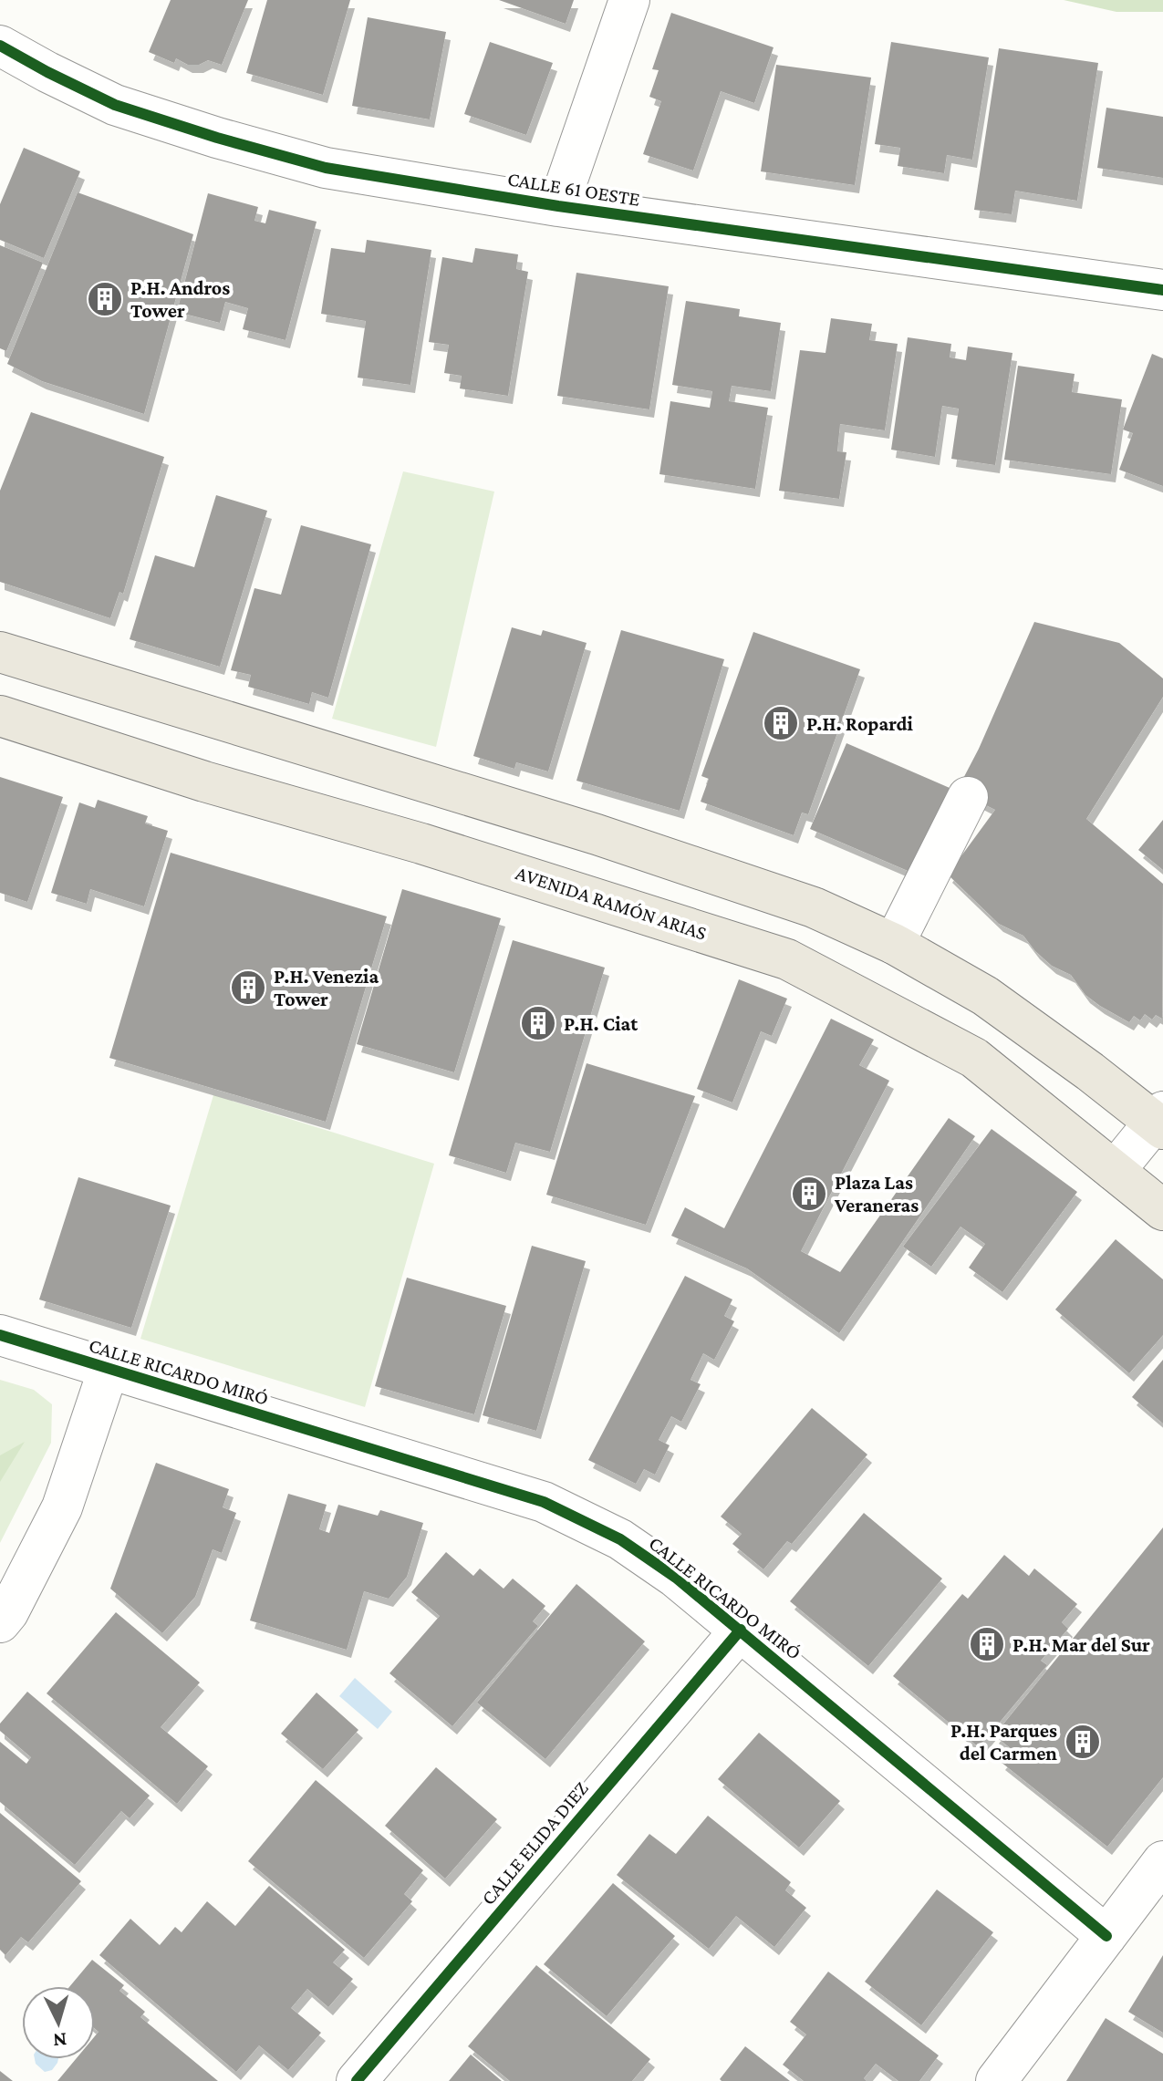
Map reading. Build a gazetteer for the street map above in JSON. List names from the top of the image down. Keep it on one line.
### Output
{"streets":{"main road":["AVENIDA RAMÓN ARIAS"],"street":["CALLE 61 OESTE","CALLE RICARDO MIRÓ","CALLE ELIDA DIEZ"]},"crossings":[["CALLE RICARDO MIRÓ","CALLE ELIDA DIEZ"]],"places":{"building":["P.H. Andros Tower","P.H. Ropardi","P.H. Venezia Tower","P.H. Ciat","Plaza Las Veraneras","P.H. Mar del Sur","P.H. Parques del Carmen"]},"north":"bottom"}
